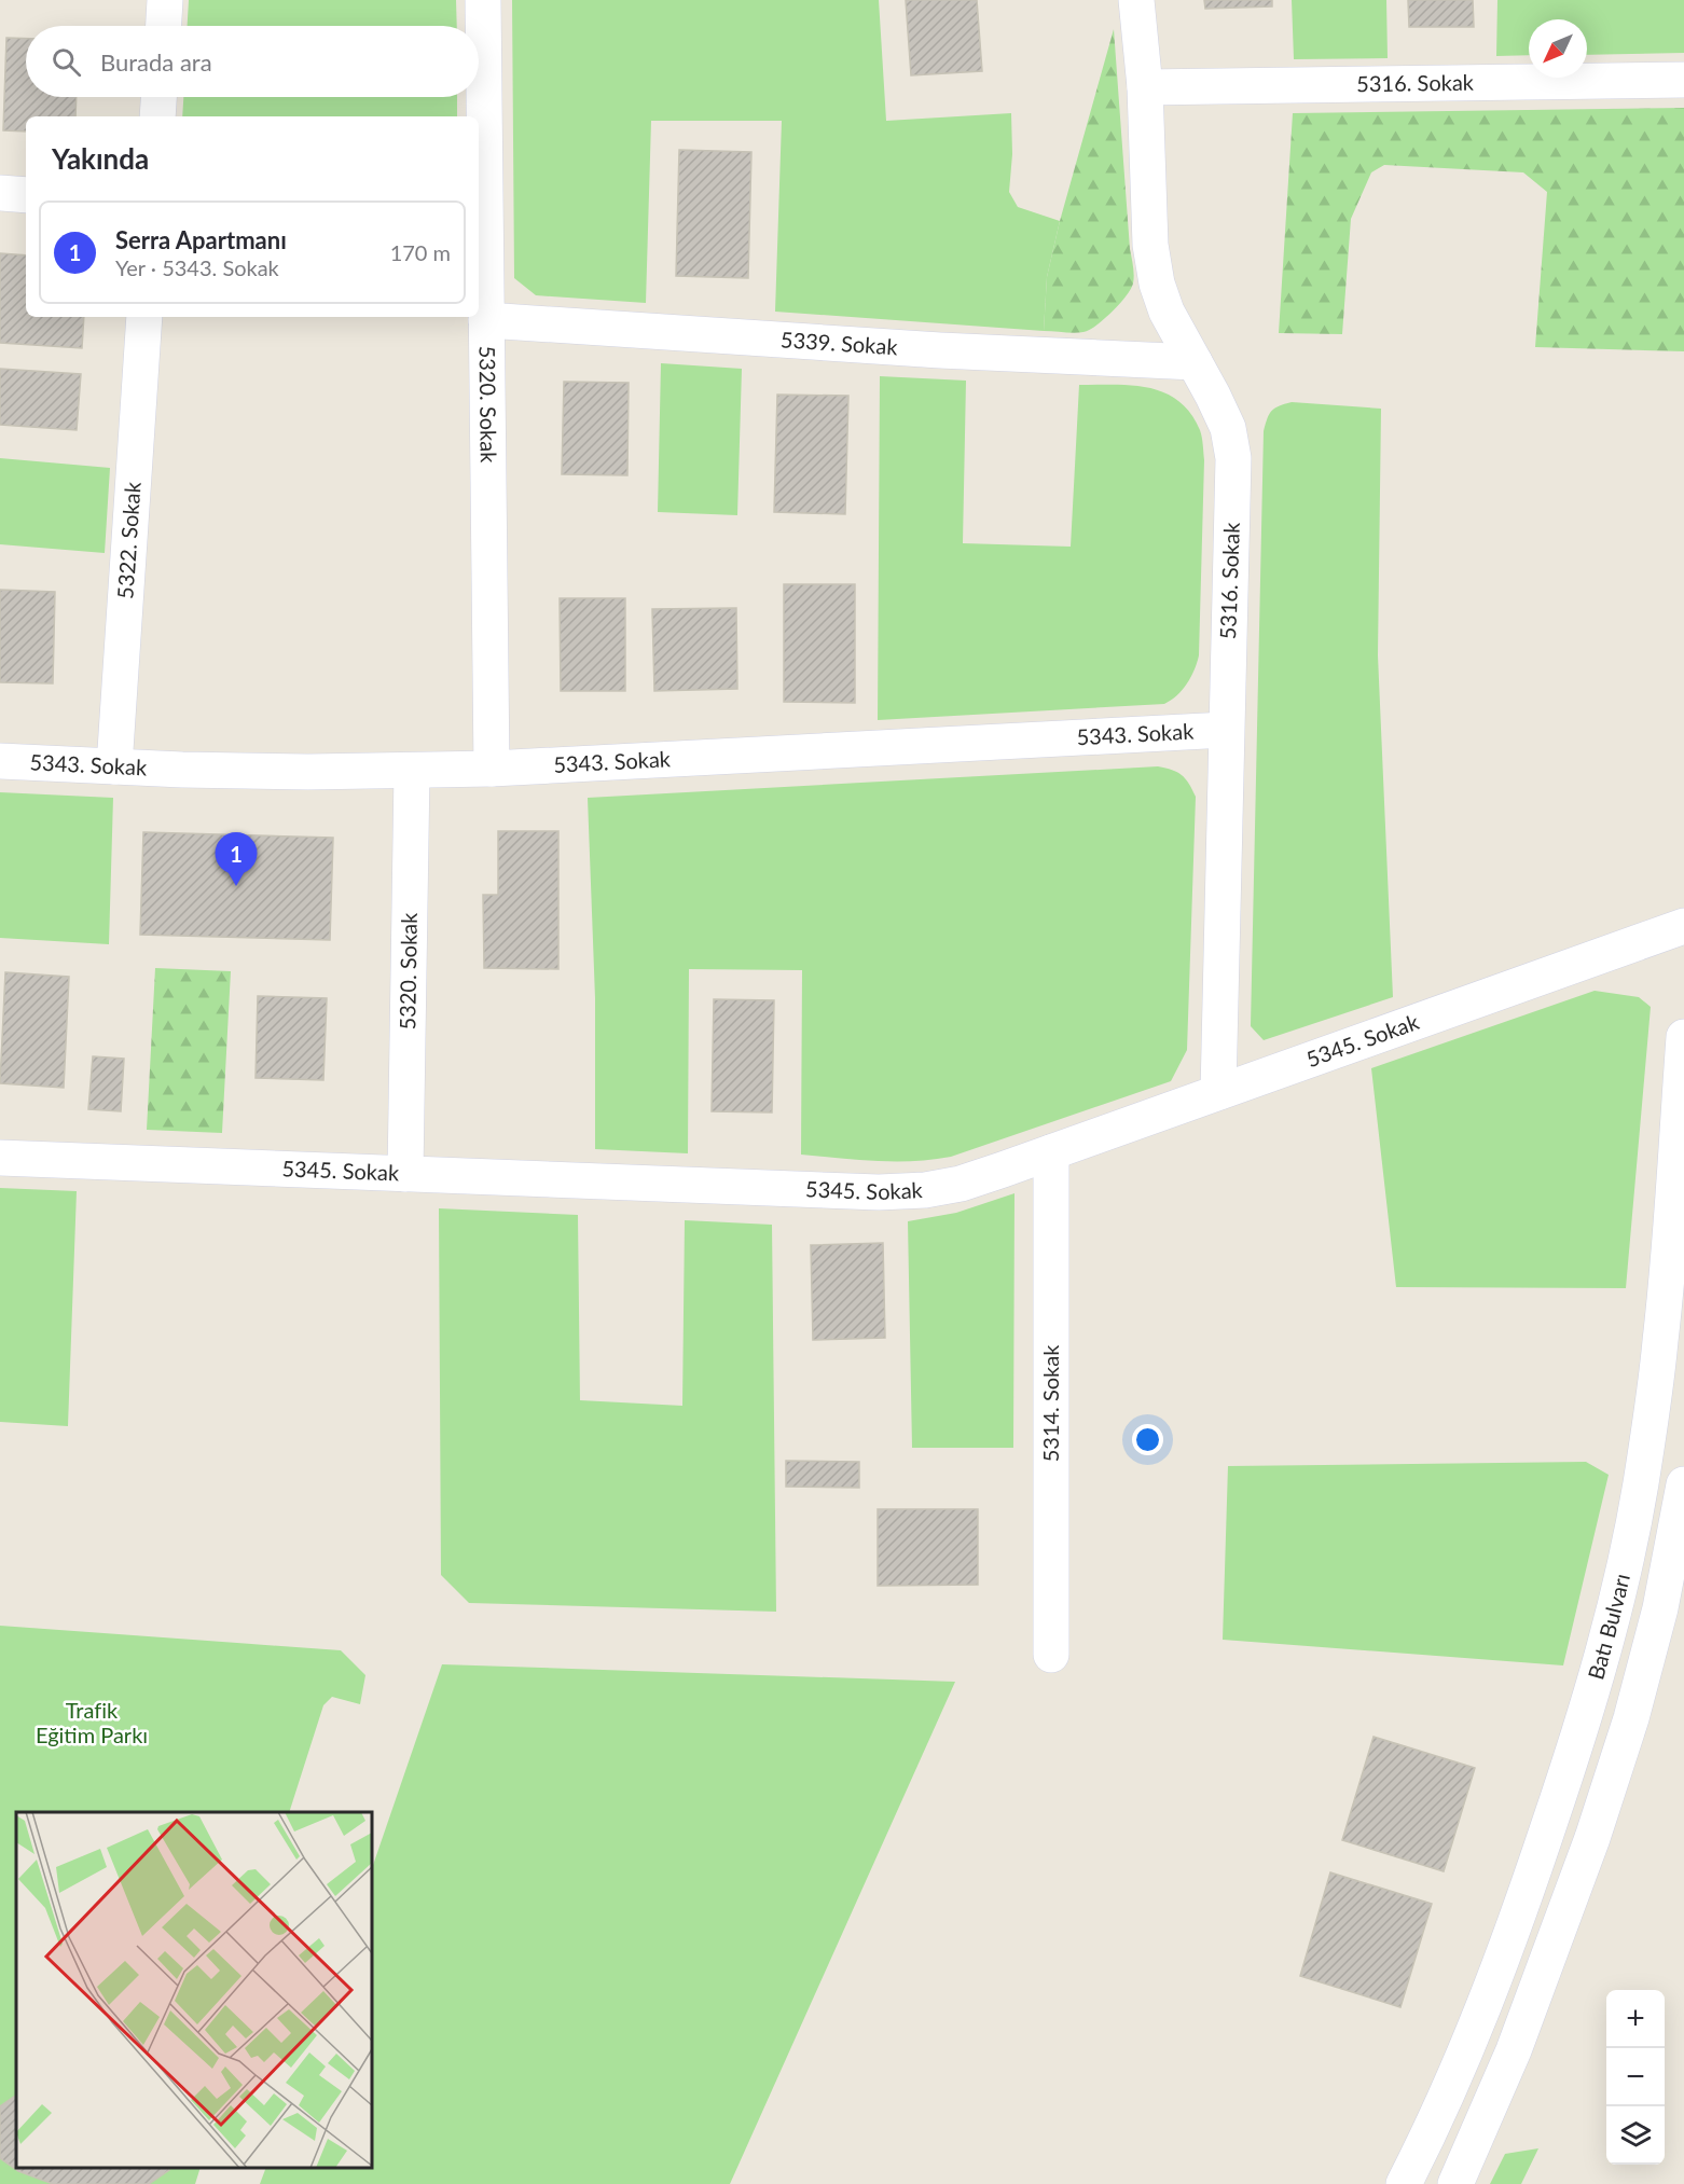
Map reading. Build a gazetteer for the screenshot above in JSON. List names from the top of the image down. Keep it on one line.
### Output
{"streets":{"street":["5316. Sokak","5339. Sokak","5320. Sokak","5322. Sokak","5343. Sokak","5345. Sokak","5314. Sokak","Batı Bulvarı"]},"crossings":[["5316. Sokak","5339. Sokak"],["5316. Sokak","5343. Sokak"],["5316. Sokak","5345. Sokak"],["5339. Sokak","5320. Sokak"],["5320. Sokak","5343. Sokak"],["5320. Sokak","5345. Sokak"],["5322. Sokak","5343. Sokak"],["5345. Sokak","5314. Sokak"]],"parks":["Trafik Eğitim Parkı"],"north":"bottom left","page":{"search":"Burada ara","heading":"Yakında","list":[{"mark":"1","name":"Serra Apartmanı","note":"Yer · 5343. Sokak","value":"170 m"}],"pins":"1","map_buttons":["+","−"]}}
